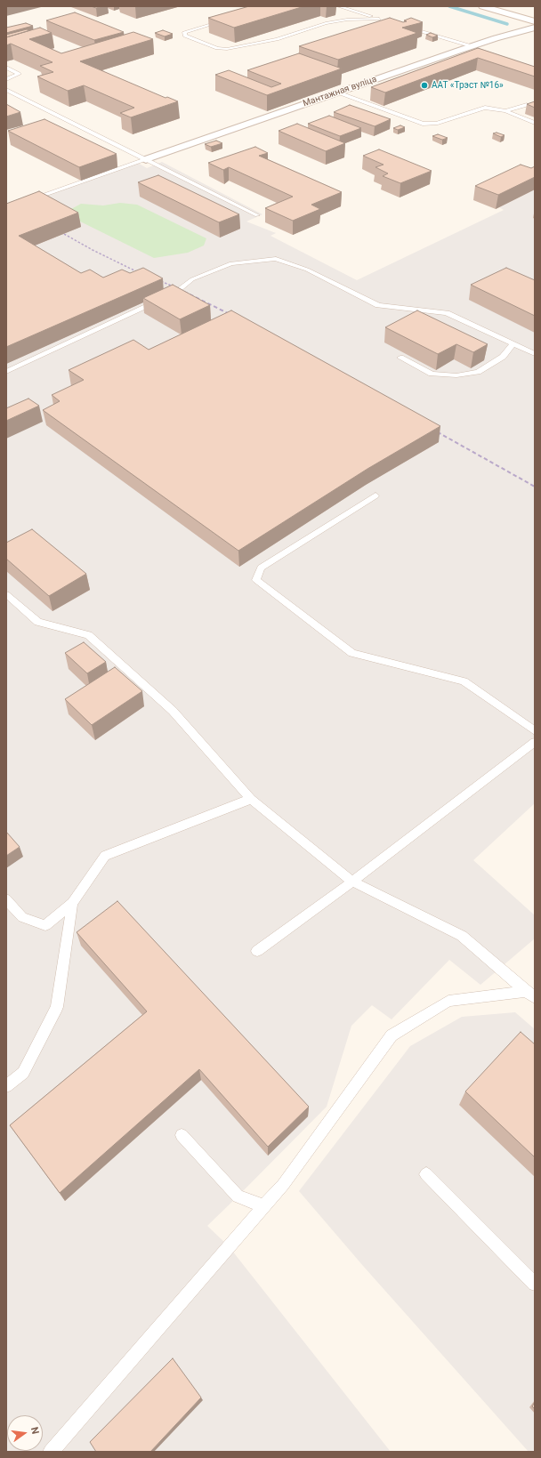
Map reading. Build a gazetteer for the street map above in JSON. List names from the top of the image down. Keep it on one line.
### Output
{"streets":{"street":["Мантажная вуліца"]},"places":["ААТ «Трэст №16»"],"north":"right"}
